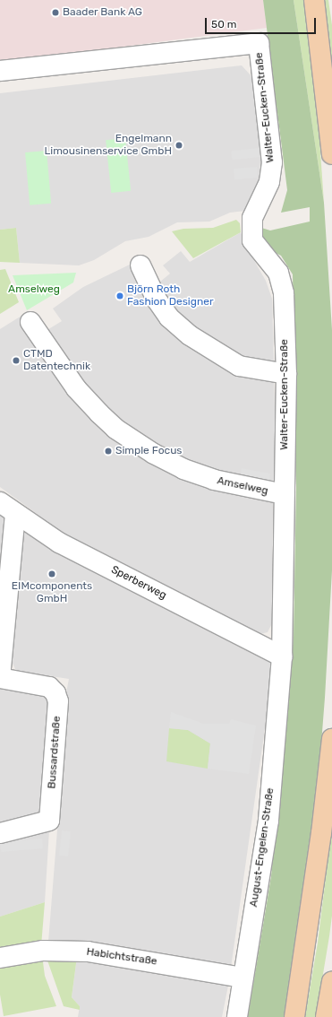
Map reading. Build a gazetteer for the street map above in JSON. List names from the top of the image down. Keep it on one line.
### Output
{"streets":{"street":["Walter-Eucken-Straße","Amselweg","Sperberweg","Bussardstraße","August-Engelen-Straße","Habichtstraße"]},"crossings":[["Walter-Eucken-Straße","Amselweg"],["Walter-Eucken-Straße","Sperberweg"],["Walter-Eucken-Straße","August-Engelen-Straße"],["Sperberweg","August-Engelen-Straße"],["August-Engelen-Straße","Habichtstraße"]],"parks":["Amselweg"],"places":["Baader Bank AG","Engelmann Limousinenservice GmbH","Björn Roth Fashion Designer","CTMD Datentechnik","Simple Focus","EIMcomponents GmbH"],"scale_bar":"50 m"}
